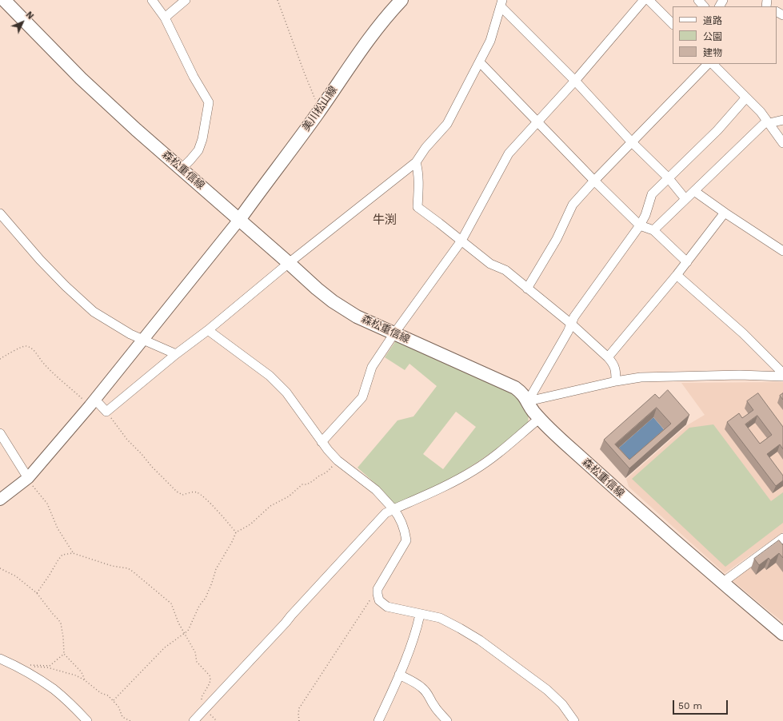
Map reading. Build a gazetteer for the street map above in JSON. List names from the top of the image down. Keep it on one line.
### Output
{"streets":{"main road":["美川松山線","森松重信線"]},"crossings":[["美川松山線","森松重信線"]],"districts":["牛渕"],"legend":["道路","公園","建物"],"scale_bar":"50 m","north":"top right"}
